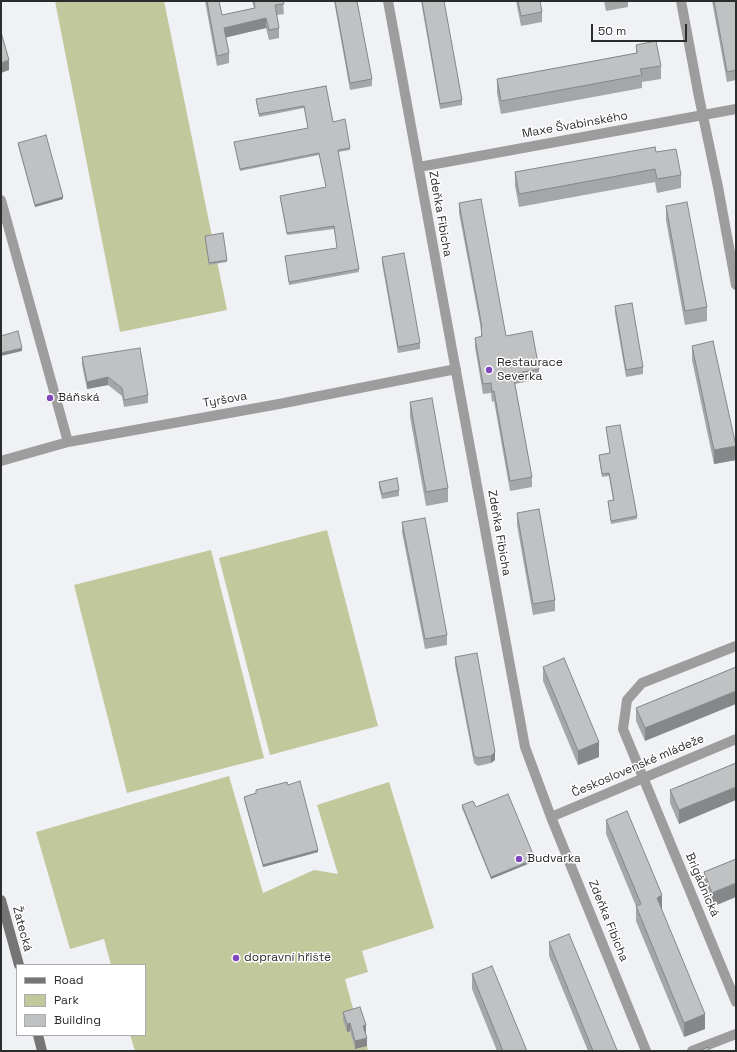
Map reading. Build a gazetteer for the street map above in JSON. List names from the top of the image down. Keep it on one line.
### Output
{"streets":{"street":["Maxe Švabinského","Zdeňka Fibicha","Tyršova","Československé mládeže","Brigádnická","Žatecká"]},"crossings":[["Maxe Švabinského","Zdeňka Fibicha"],["Zdeňka Fibicha","Tyršova"],["Zdeňka Fibicha","Československé mládeže"],["Československé mládeže","Brigádnická"]],"places":["Restaurace Severka","Báňská","Budvarka","dopravní hřiště"],"legend":["Road","Park","Building"],"scale_bar":"50 m"}
